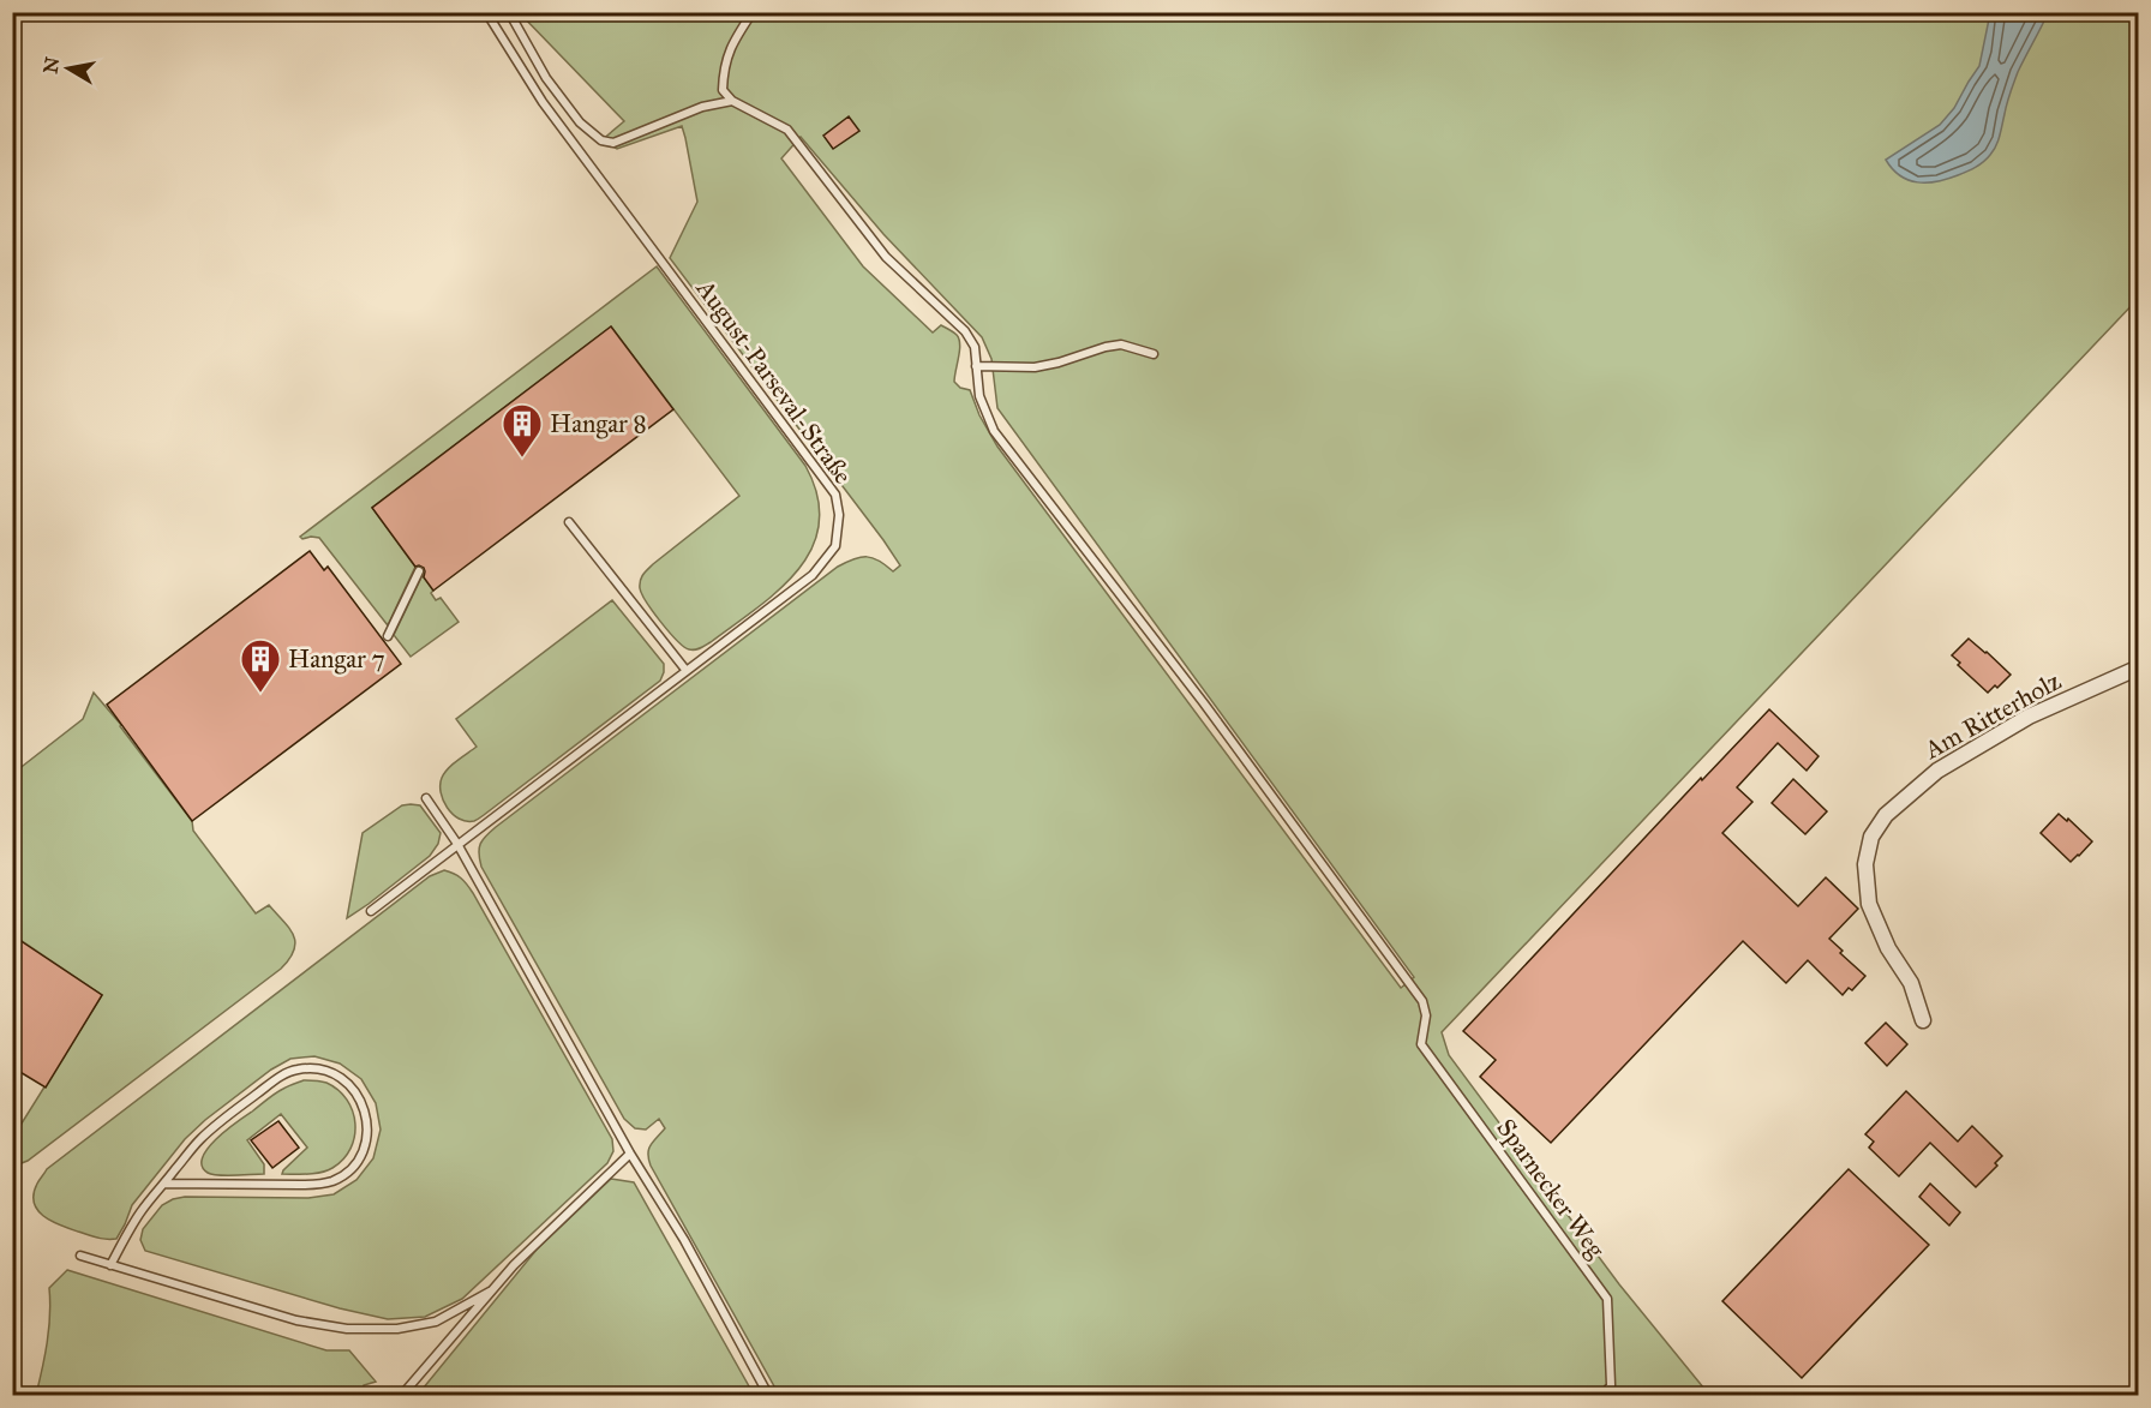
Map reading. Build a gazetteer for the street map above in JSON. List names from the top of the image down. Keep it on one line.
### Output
{"streets":{"street":["Am Ritterholz"],"lane":["August-Parseval-Straße","Sparnecker Weg"]},"places":{"building":["Hangar 8","Hangar 7"]},"north":"left"}
